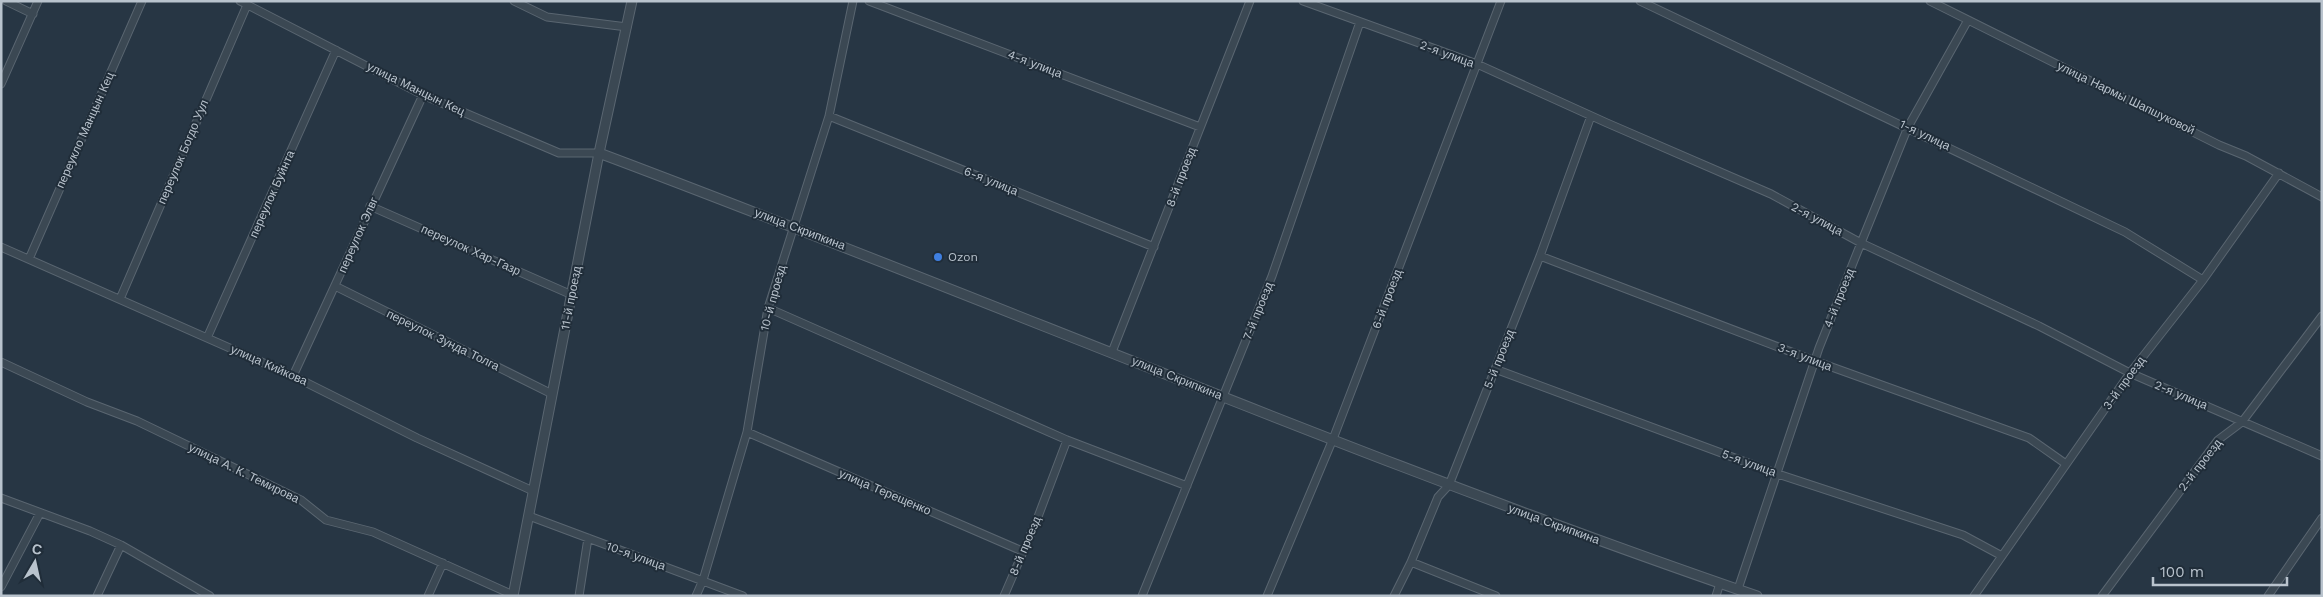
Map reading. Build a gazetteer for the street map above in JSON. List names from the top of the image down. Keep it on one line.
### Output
{"streets":{"street":["2-я улица","4-я улица","улица Манцын Кец","улица Нармы Шапшуковой","переукло Манцын Кец","1-я улица","переулок Богдо Уул","8-й проезд","6-я улица","переулок Буйнта","улица Скрипкина","переулок Элвг","переулок Хар-Газр","11-й проезд","10-й проезд","4-й проезд","6-й проезд","7-й проезд","переулок Зунда Толга","3-я улица","5-й проезд","улица Кийкова","3-й проезд","5-я улица","2-й проезд","улица А. К. Темирова","улица Терещенко","10-я улица"]},"crossings":[["2-я улица","4-й проезд"],["2-я улица","6-й проезд"],["2-я улица","7-й проезд"],["2-я улица","5-й проезд"],["2-я улица","3-й проезд"],["2-я улица","2-й проезд"],["4-я улица","8-й проезд"],["улица Манцын Кец","переулок Богдо Уул"],["улица Манцын Кец","переулок Буйнта"],["улица Манцын Кец","улица Скрипкина"],["улица Манцын Кец","переулок Элвг"],["улица Манцын Кец","11-й проезд"],["улица Нармы Шапшуковой","4-й проезд"],["улица Нармы Шапшуковой","3-й проезд"],["переукло Манцын Кец","улица Кийкова"],["1-я улица","4-й проезд"],["1-я улица","3-й проезд"],["переулок Богдо Уул","улица Кийкова"],["8-й проезд","6-я улица"],["8-й проезд","улица Скрипкина"],["8-й проезд","улица Терещенко"],["6-я улица","10-й проезд"],["переулок Буйнта","улица Кийкова"],["улица Скрипкина","11-й проезд"],["улица Скрипкина","10-й проезд"],["улица Скрипкина","4-й проезд"],["улица Скрипкина","6-й проезд"],["улица Скрипкина","7-й проезд"],["улица Скрипкина","5-й проезд"],["переулок Элвг","переулок Хар-Газр"],["переулок Элвг","переулок Зунда Толга"],["переулок Элвг","улица Кийкова"],["переулок Хар-Газр","11-й проезд"],["11-й проезд","переулок Зунда Толга"],["11-й проезд","улица Кийкова"],["11-й проезд","улица А. К. Темирова"],["11-й проезд","10-я улица"],["10-й проезд","улица Терещенко"],["10-й проезд","10-я улица"],["4-й проезд","3-я улица"],["4-й проезд","5-я улица"],["3-я улица","5-й проезд"],["3-я улица","3-й проезд"],["5-й проезд","5-я улица"],["3-й проезд","5-я улица"]],"places":["Ozon"],"scale_bar":"100 m","north":"top"}
